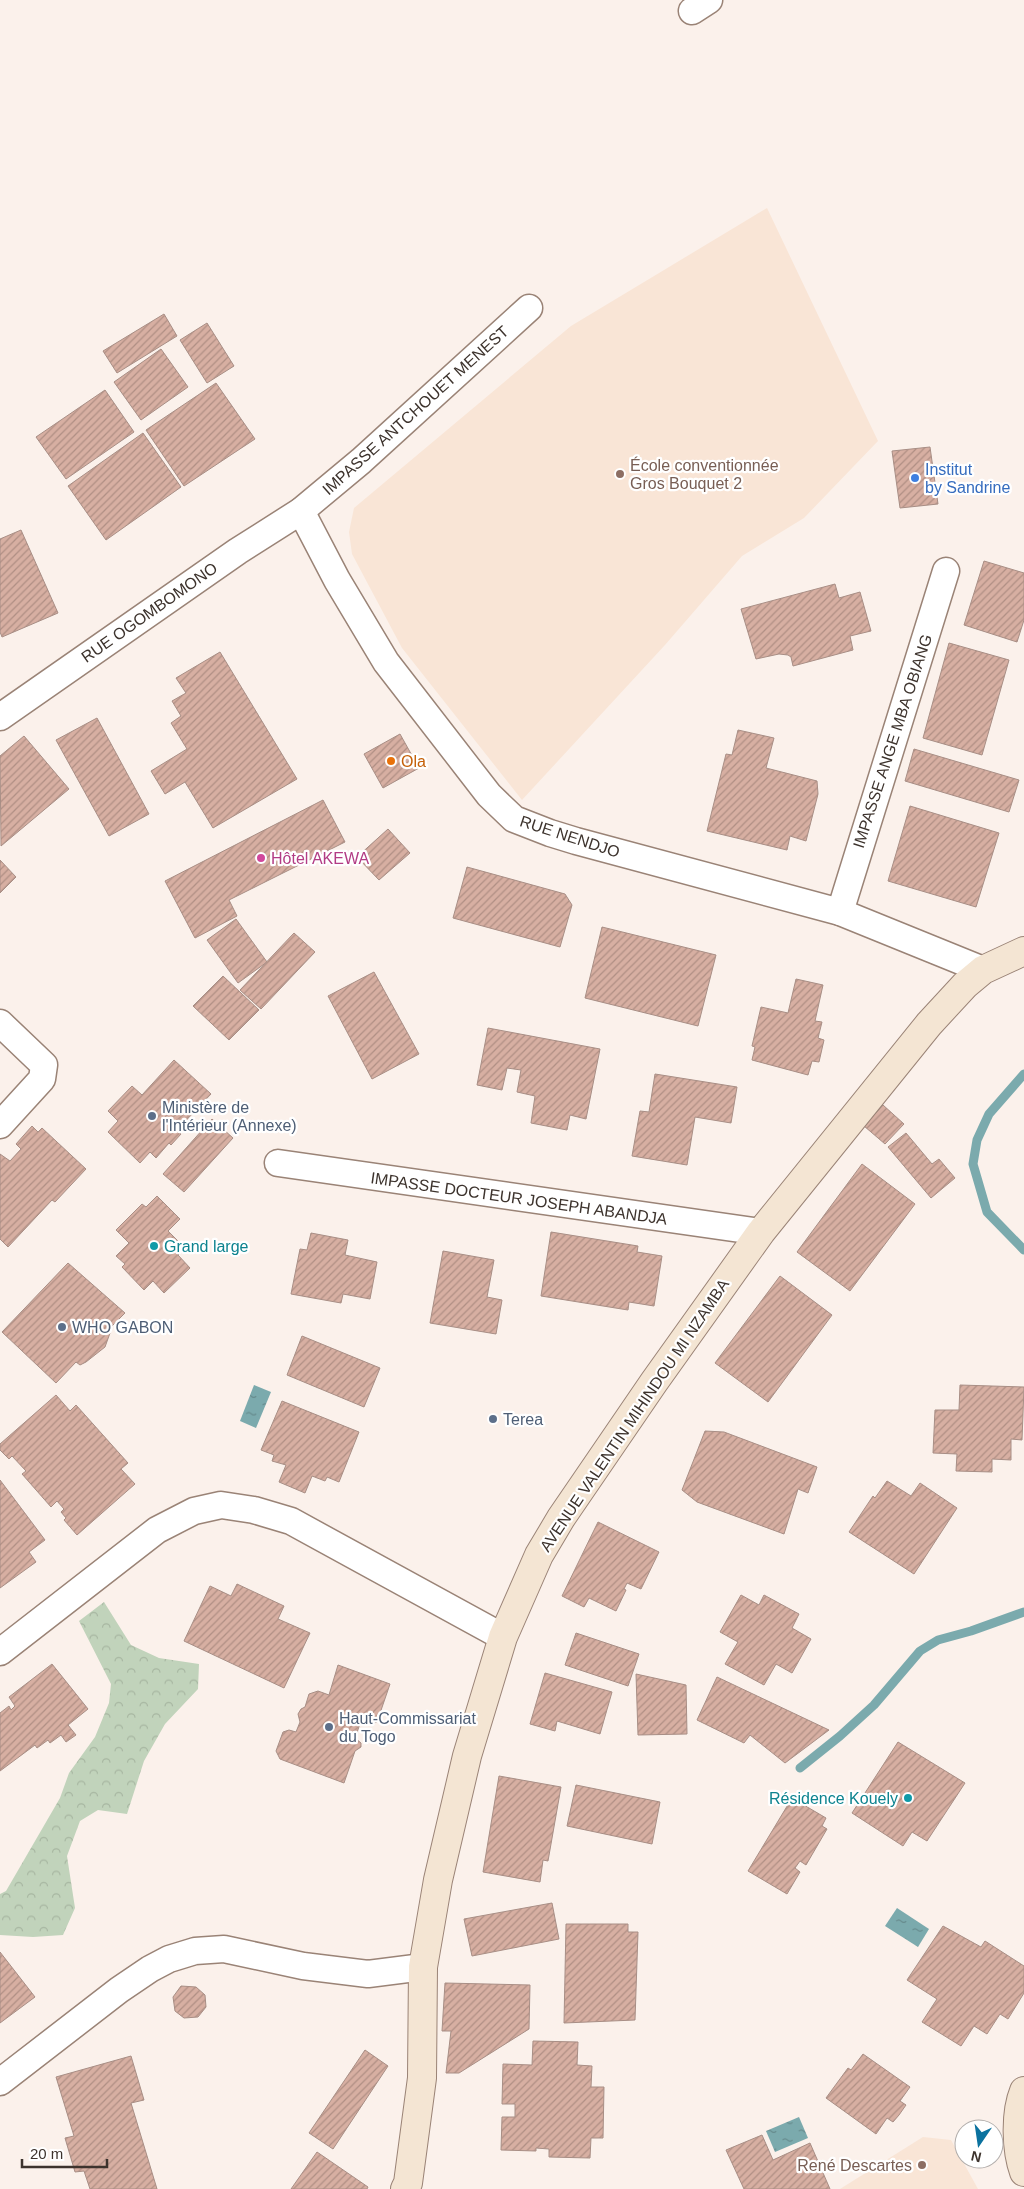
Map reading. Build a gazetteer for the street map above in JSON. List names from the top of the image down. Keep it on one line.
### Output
{"streets":{"street":["IMPASSE ANTCHOUET MENEST","RUE OGOMBOMONO","IMPASSE ANGE MBA OBIANG","RUE NENDJO","IMPASSE DOCTEUR JOSEPH ABANDJA","AVENUE VALENTIN MIHINDOU MI NZAMBA"]},"crossings":[["IMPASSE ANTCHOUET MENEST","RUE OGOMBOMONO"],["IMPASSE ANTCHOUET MENEST","RUE NENDJO"],["RUE OGOMBOMONO","RUE NENDJO"],["IMPASSE ANGE MBA OBIANG","RUE NENDJO"],["RUE NENDJO","AVENUE VALENTIN MIHINDOU MI NZAMBA"],["IMPASSE DOCTEUR JOSEPH ABANDJA","AVENUE VALENTIN MIHINDOU MI NZAMBA"]],"places":["École conventionnée Gros Bouquet 2","Institut by Sandrine","Ola","Hôtel AKEWA","Ministère de l'Intérieur (Annexe)","Grand large","WHO GABON","Terea","Haut-Commissariat du Togo","Résidence Kouely","René Descartes"],"scale_bar":"20 m","north":"bottom"}
